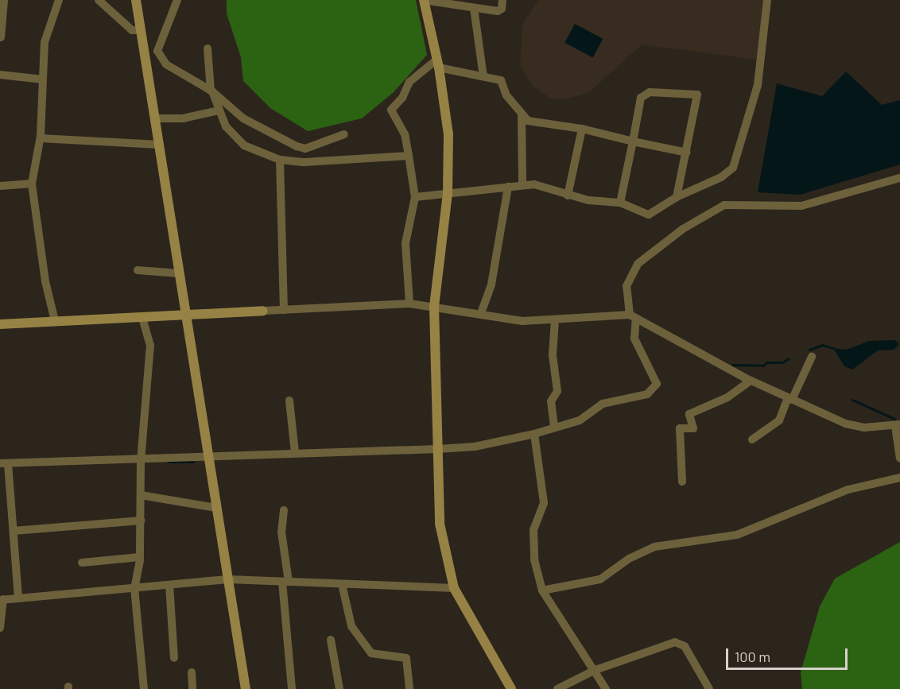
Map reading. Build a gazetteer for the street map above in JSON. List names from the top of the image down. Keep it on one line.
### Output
{"scale_bar":"100 m"}
